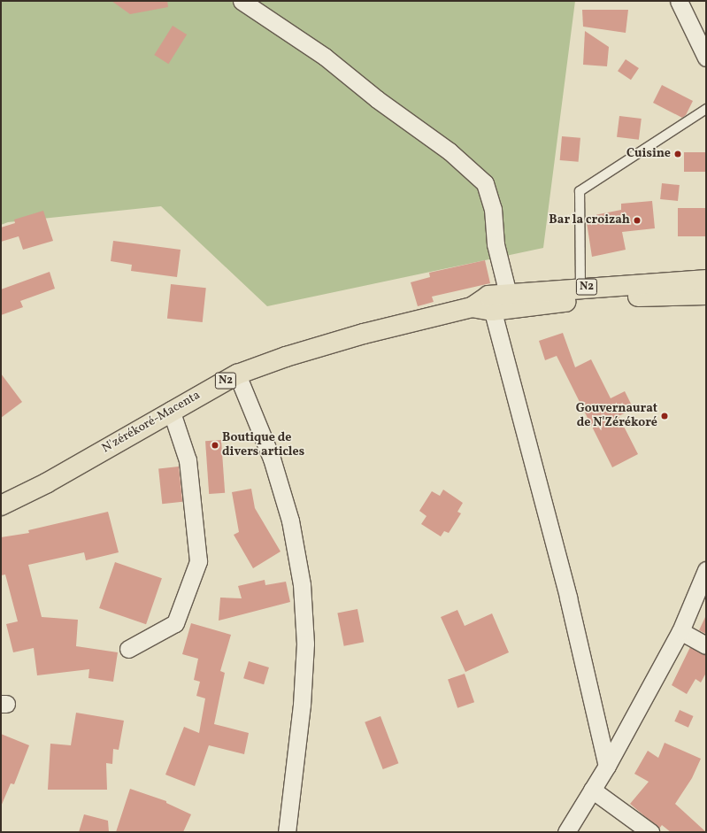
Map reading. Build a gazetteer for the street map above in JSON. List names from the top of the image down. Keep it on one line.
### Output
{"streets":{"highway":["N2","N'zérékoré-Macenta"]},"places":["Cuisine","Bar la croizah","Gouvernaurat de N'Zérékoré","Boutique de divers articles"]}
